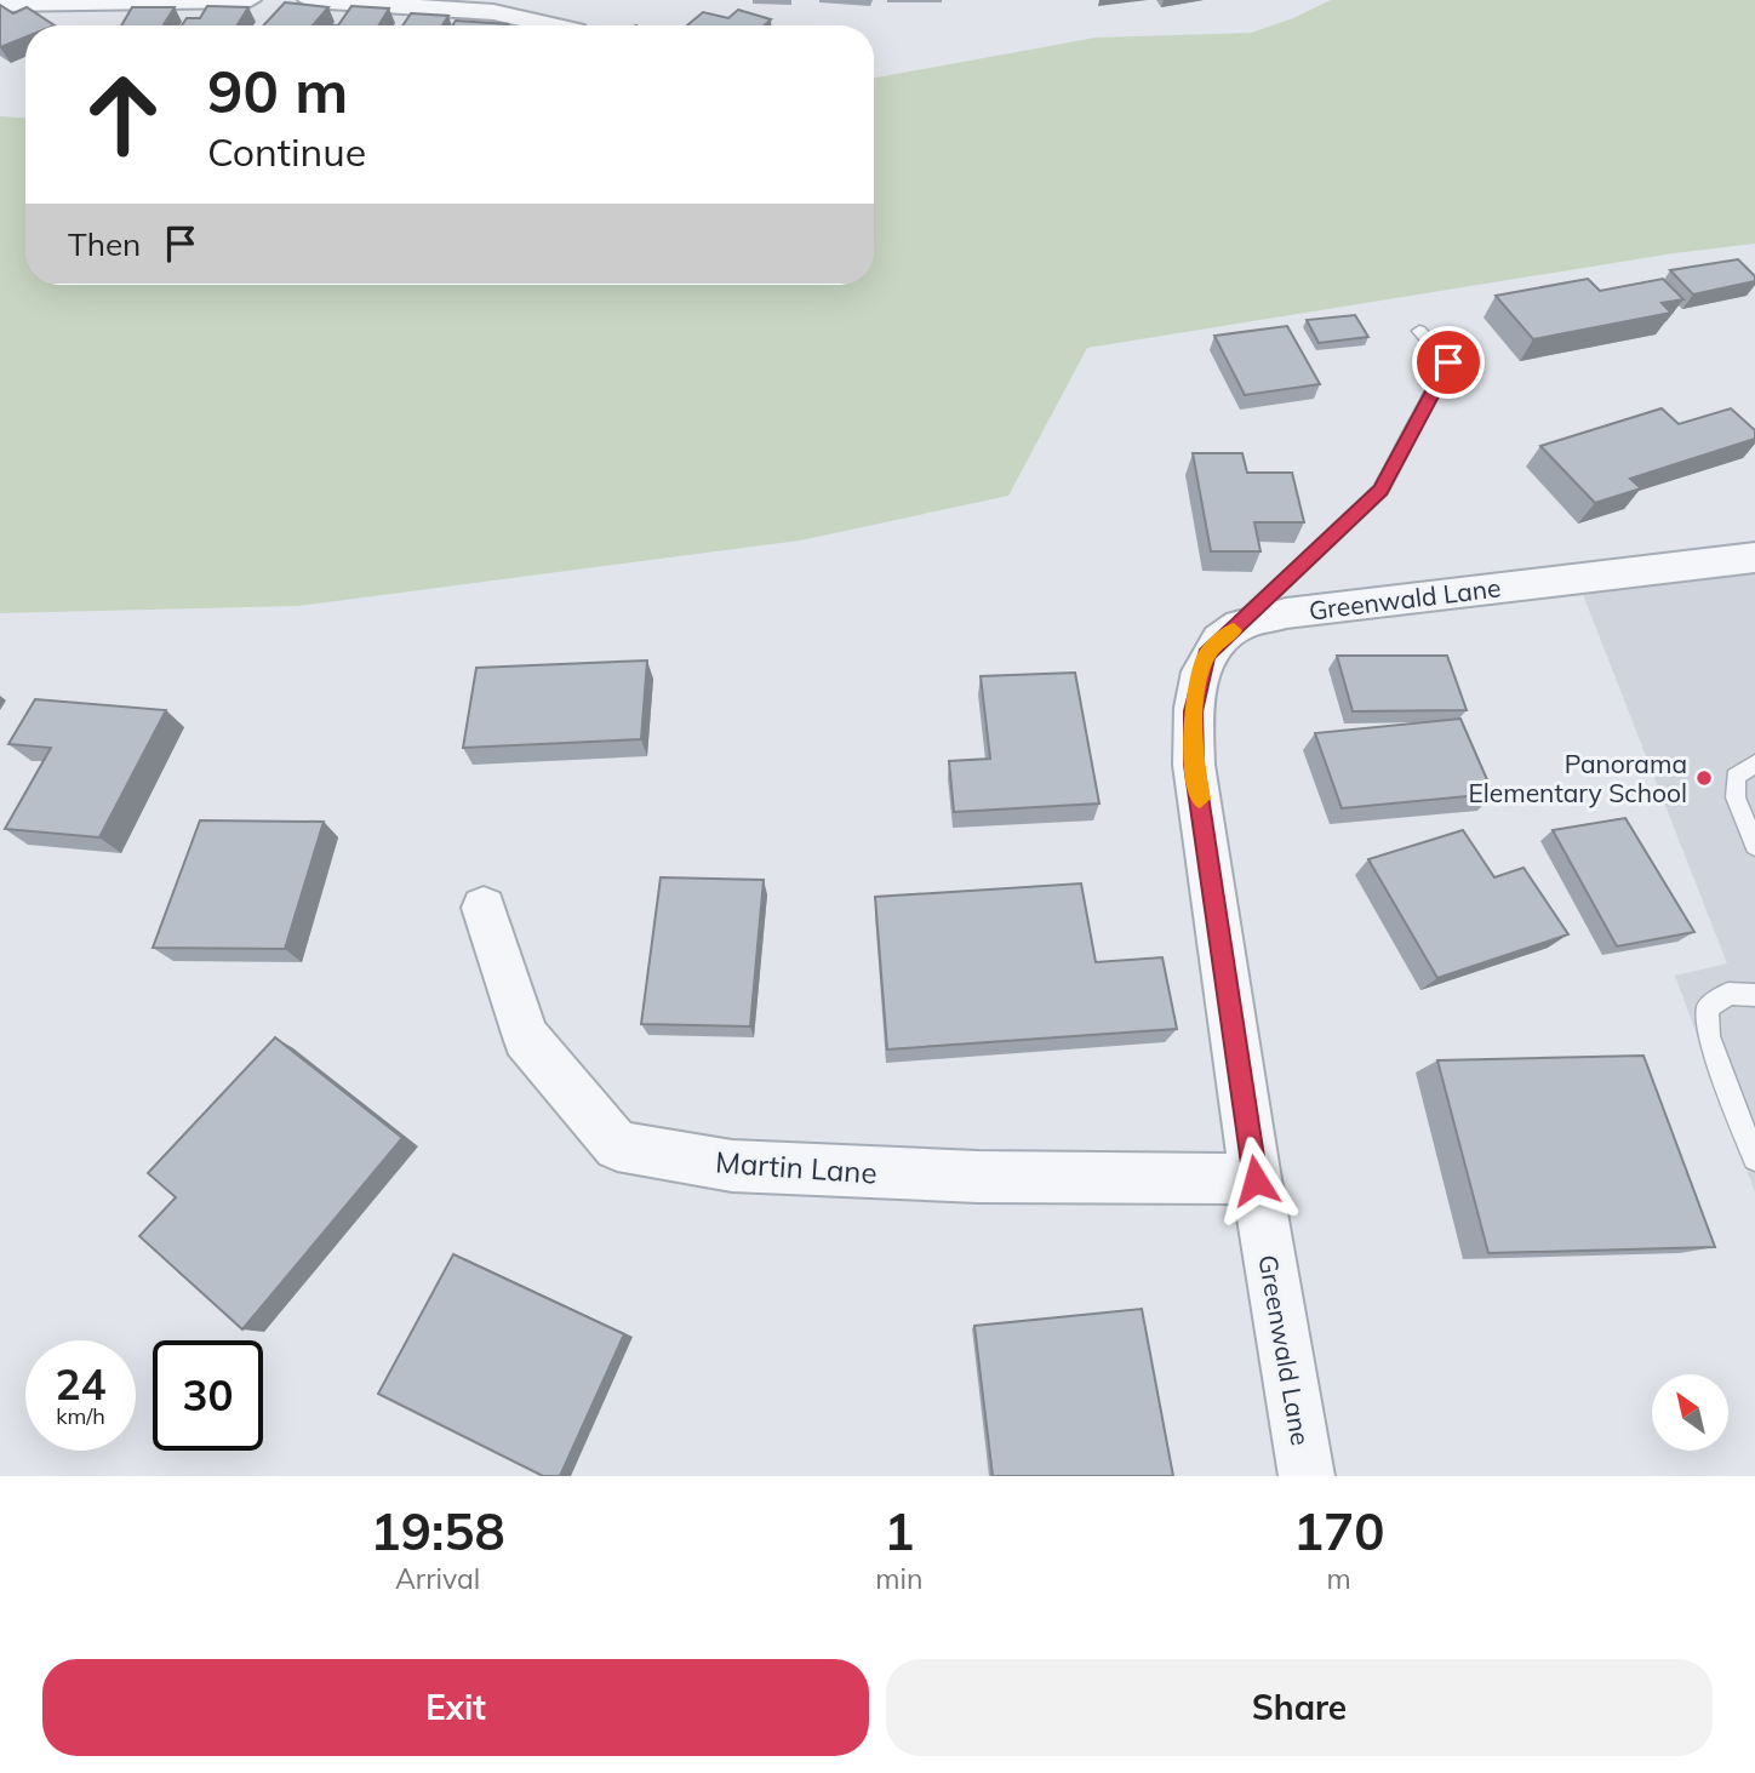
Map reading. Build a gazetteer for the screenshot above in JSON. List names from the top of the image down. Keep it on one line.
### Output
{"streets":{"street":["Greenwald Lane","Martin Lane"]},"crossings":[["Greenwald Lane","Martin Lane"]],"places":["Panorama Elementary School"],"north":"top left","page":{"turn":["90 m","Continue"],"then":"Then","speed":"24 km/h","limit":"30","eta":["19:58","Arrival","1","min","170","m"],"buttons":["Exit","Share"]}}
